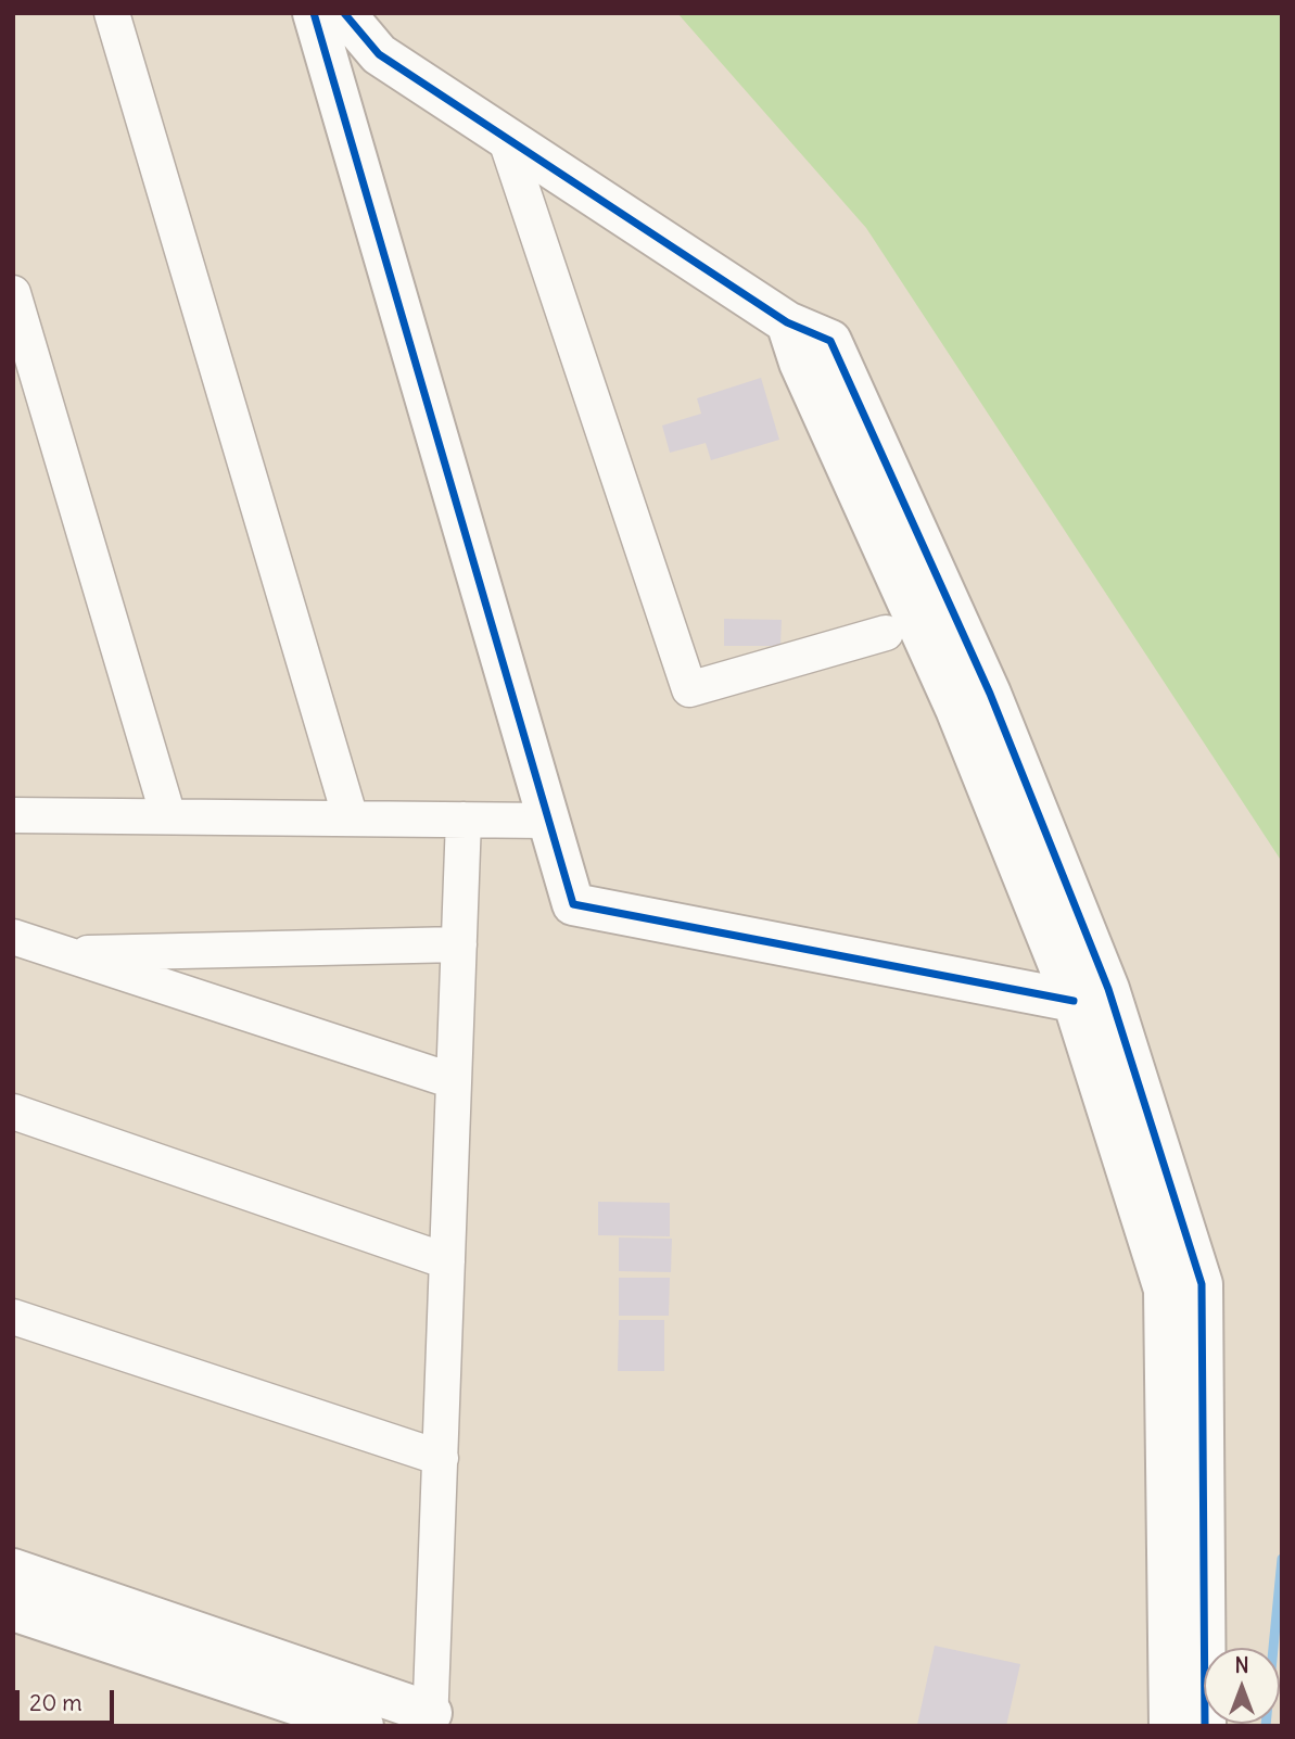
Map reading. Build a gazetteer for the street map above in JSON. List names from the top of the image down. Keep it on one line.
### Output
{"scale_bar":"20 m","north":"top"}
